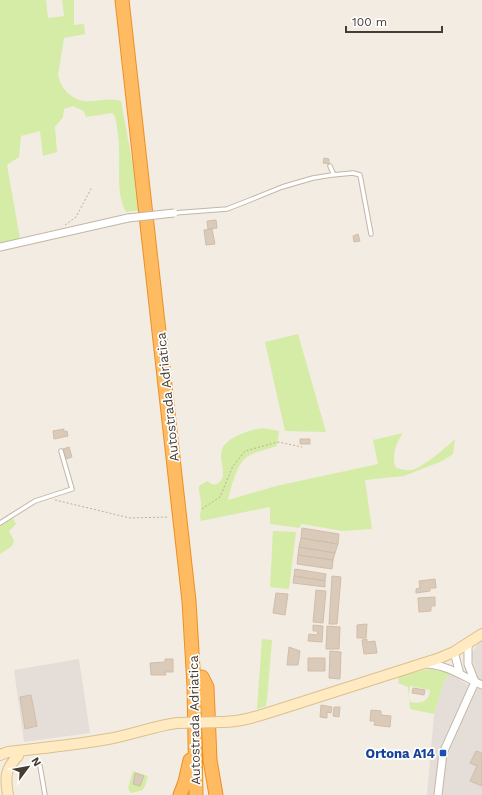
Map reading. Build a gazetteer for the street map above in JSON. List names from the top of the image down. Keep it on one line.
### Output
{"streets":{"highway":["Autostrada Adriatica"]},"places":{"transit":["Ortona A14"]},"scale_bar":"100 m","north":"top right"}
